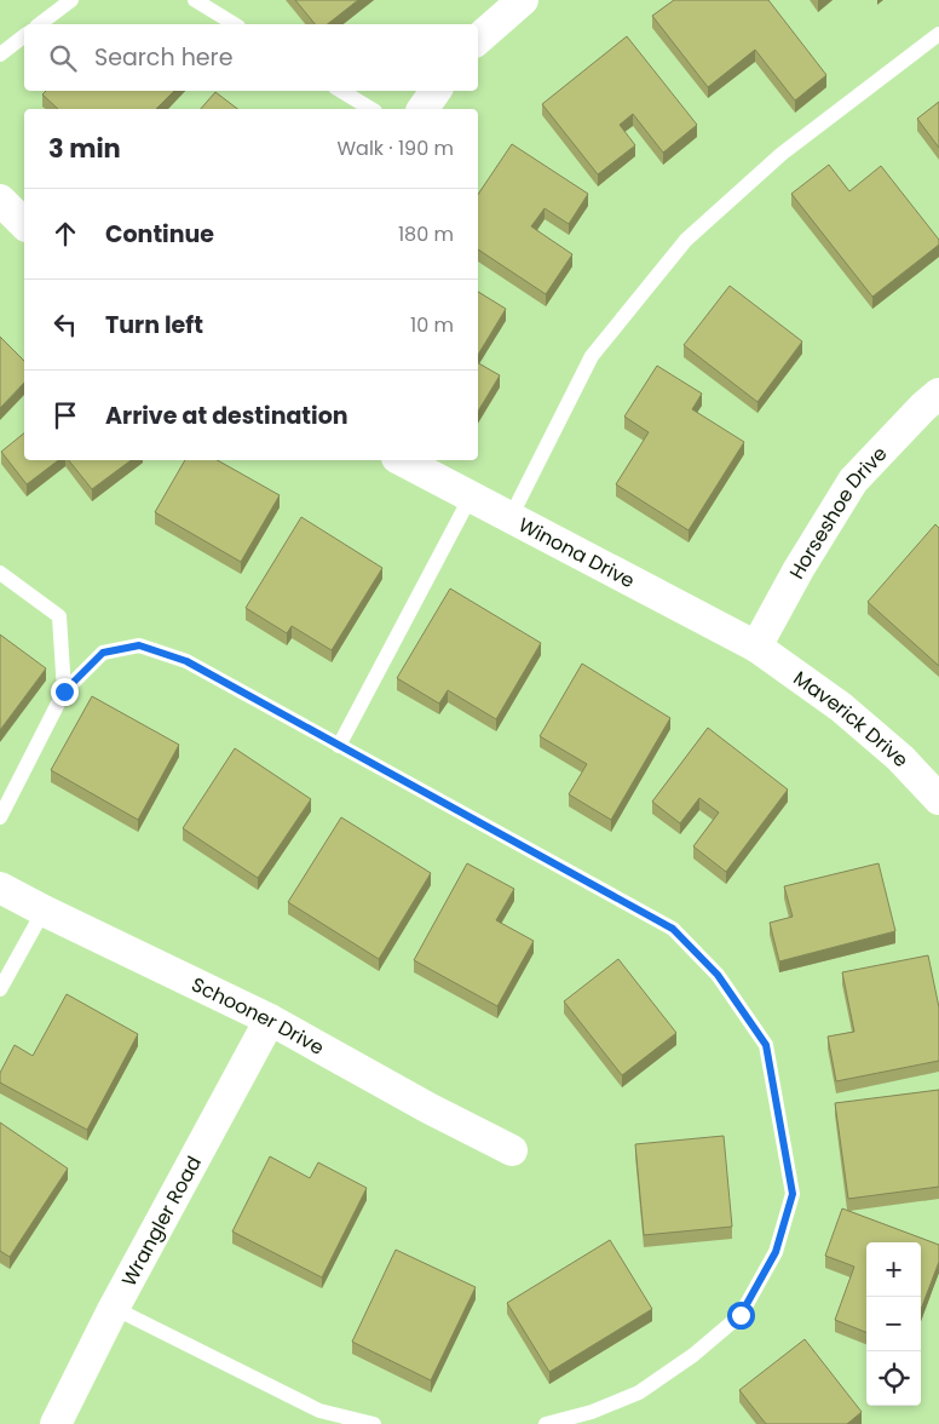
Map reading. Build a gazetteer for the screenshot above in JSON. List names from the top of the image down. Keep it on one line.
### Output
{"streets":{"street":["Horseshoe Drive","Winona Drive","Maverick Drive","Schooner Drive","Wrangler Road"]},"crossings":[["Horseshoe Drive","Winona Drive"],["Horseshoe Drive","Maverick Drive"],["Winona Drive","Maverick Drive"],["Schooner Drive","Wrangler Road"]],"page":{"search":"Search here","heading":["3 min","Walk · 190 m"],"list":[["Continue","180 m"],["Turn left","10 m"],"Arrive at destination"],"map_buttons":["+","−"]}}
